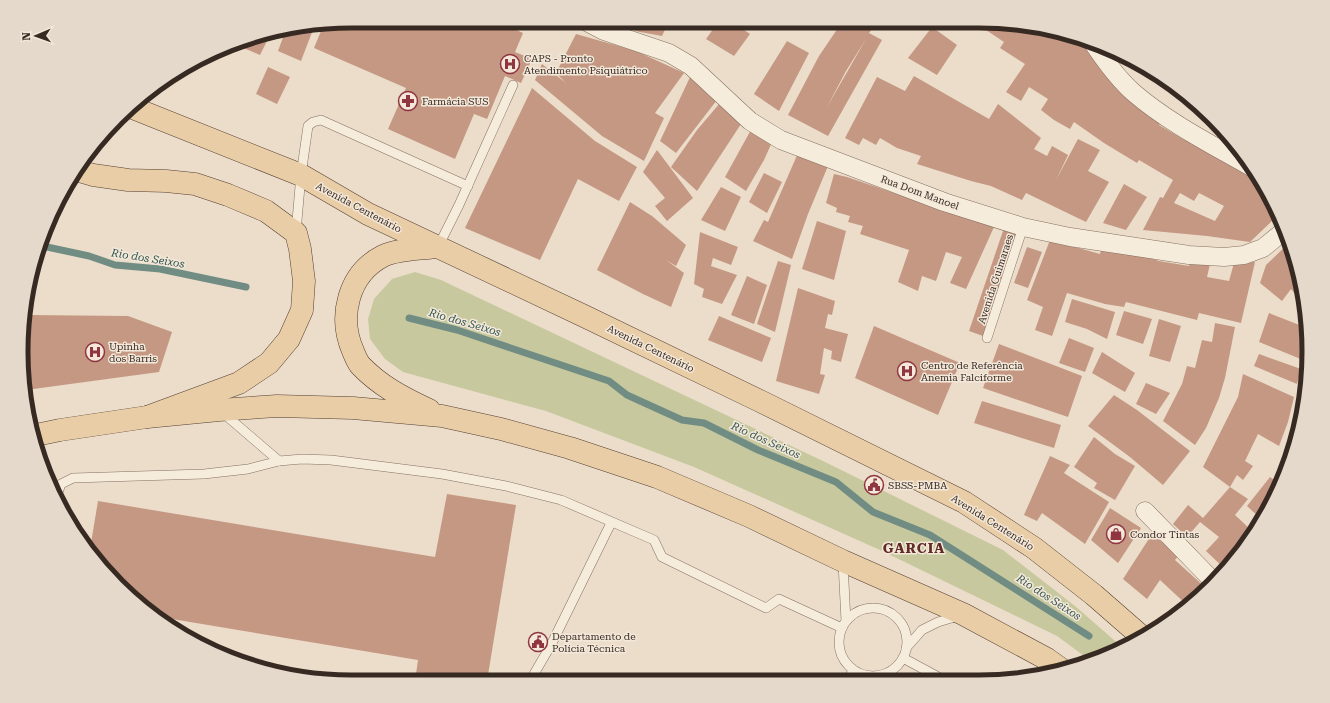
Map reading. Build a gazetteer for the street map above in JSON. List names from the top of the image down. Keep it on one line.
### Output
{"streets":{"main road":["Avenida Centenário"],"street":["Rua Dom Manoel"],"lane":["Avenida Guimaraes"]},"crossings":[["Rua Dom Manoel","Avenida Guimaraes"]],"districts":["GARCIA"],"water":["Rio dos Seixos"],"places":{"hospital":["CAPS - Pronto Atendimento Psiquiátrico","Upinha dos Barris","Centro de Referência Anemia Falciforme"],"pharmacy":["Farmácia SUS"],"public building":["SBSS-PMBA","Departamento de Polícia Técnica"],"shop":["Condor Tintas"]},"north":"left"}
